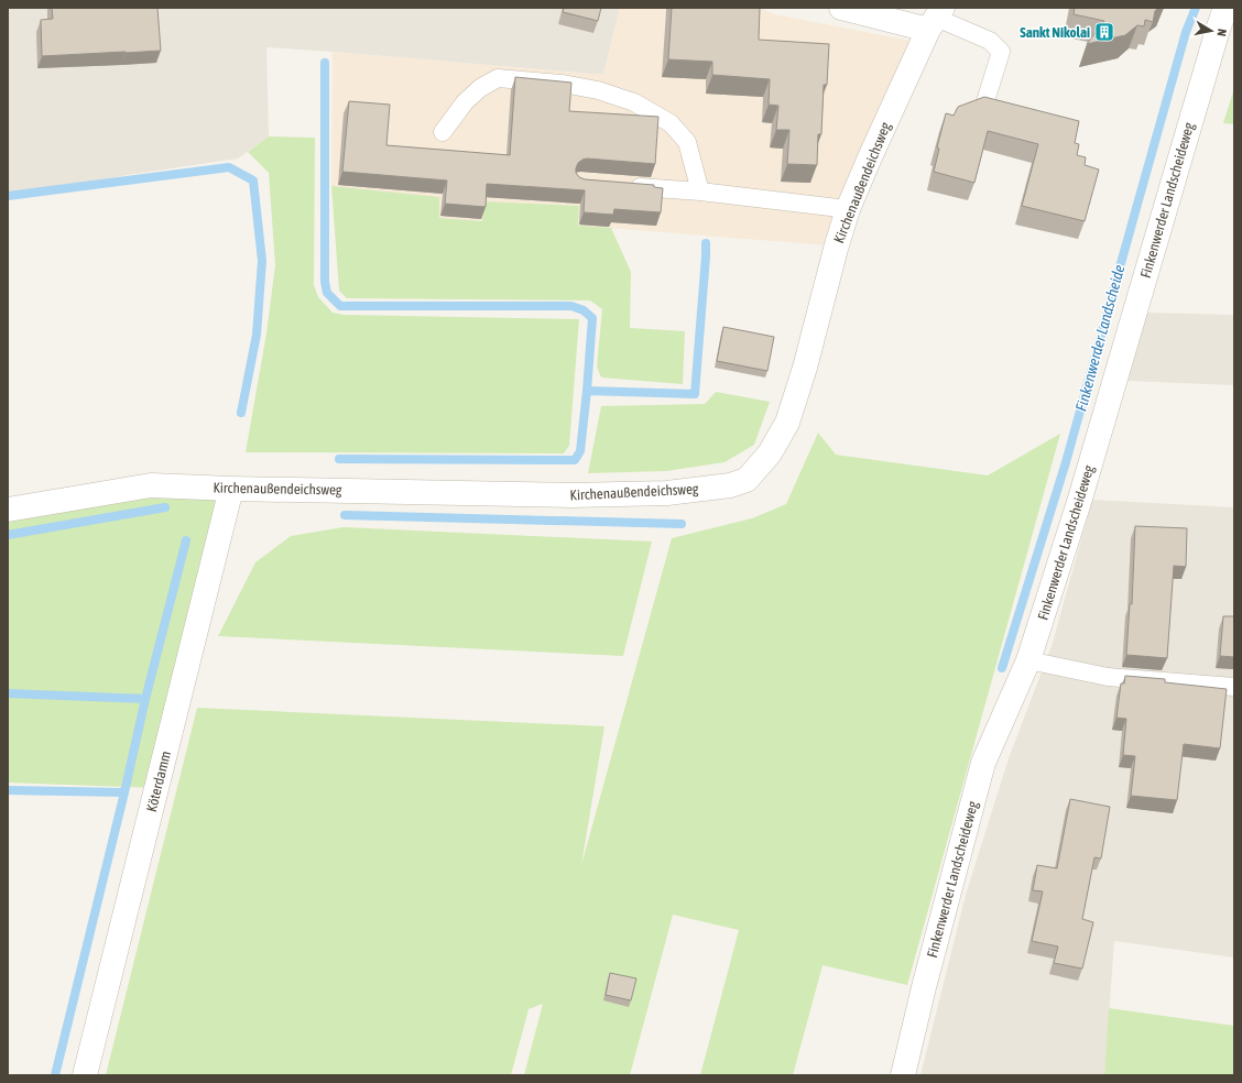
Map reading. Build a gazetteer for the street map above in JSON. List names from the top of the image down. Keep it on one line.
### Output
{"streets":{"street":["Kirchenaußendeichsweg","Finkenwerder Landscheideweg","Köterdamm"]},"crossings":[["Kirchenaußendeichsweg","Köterdamm"]],"water":["Finkenwerder Landscheide"],"places":{"building":["Sankt Nikolai"]},"north":"right"}
